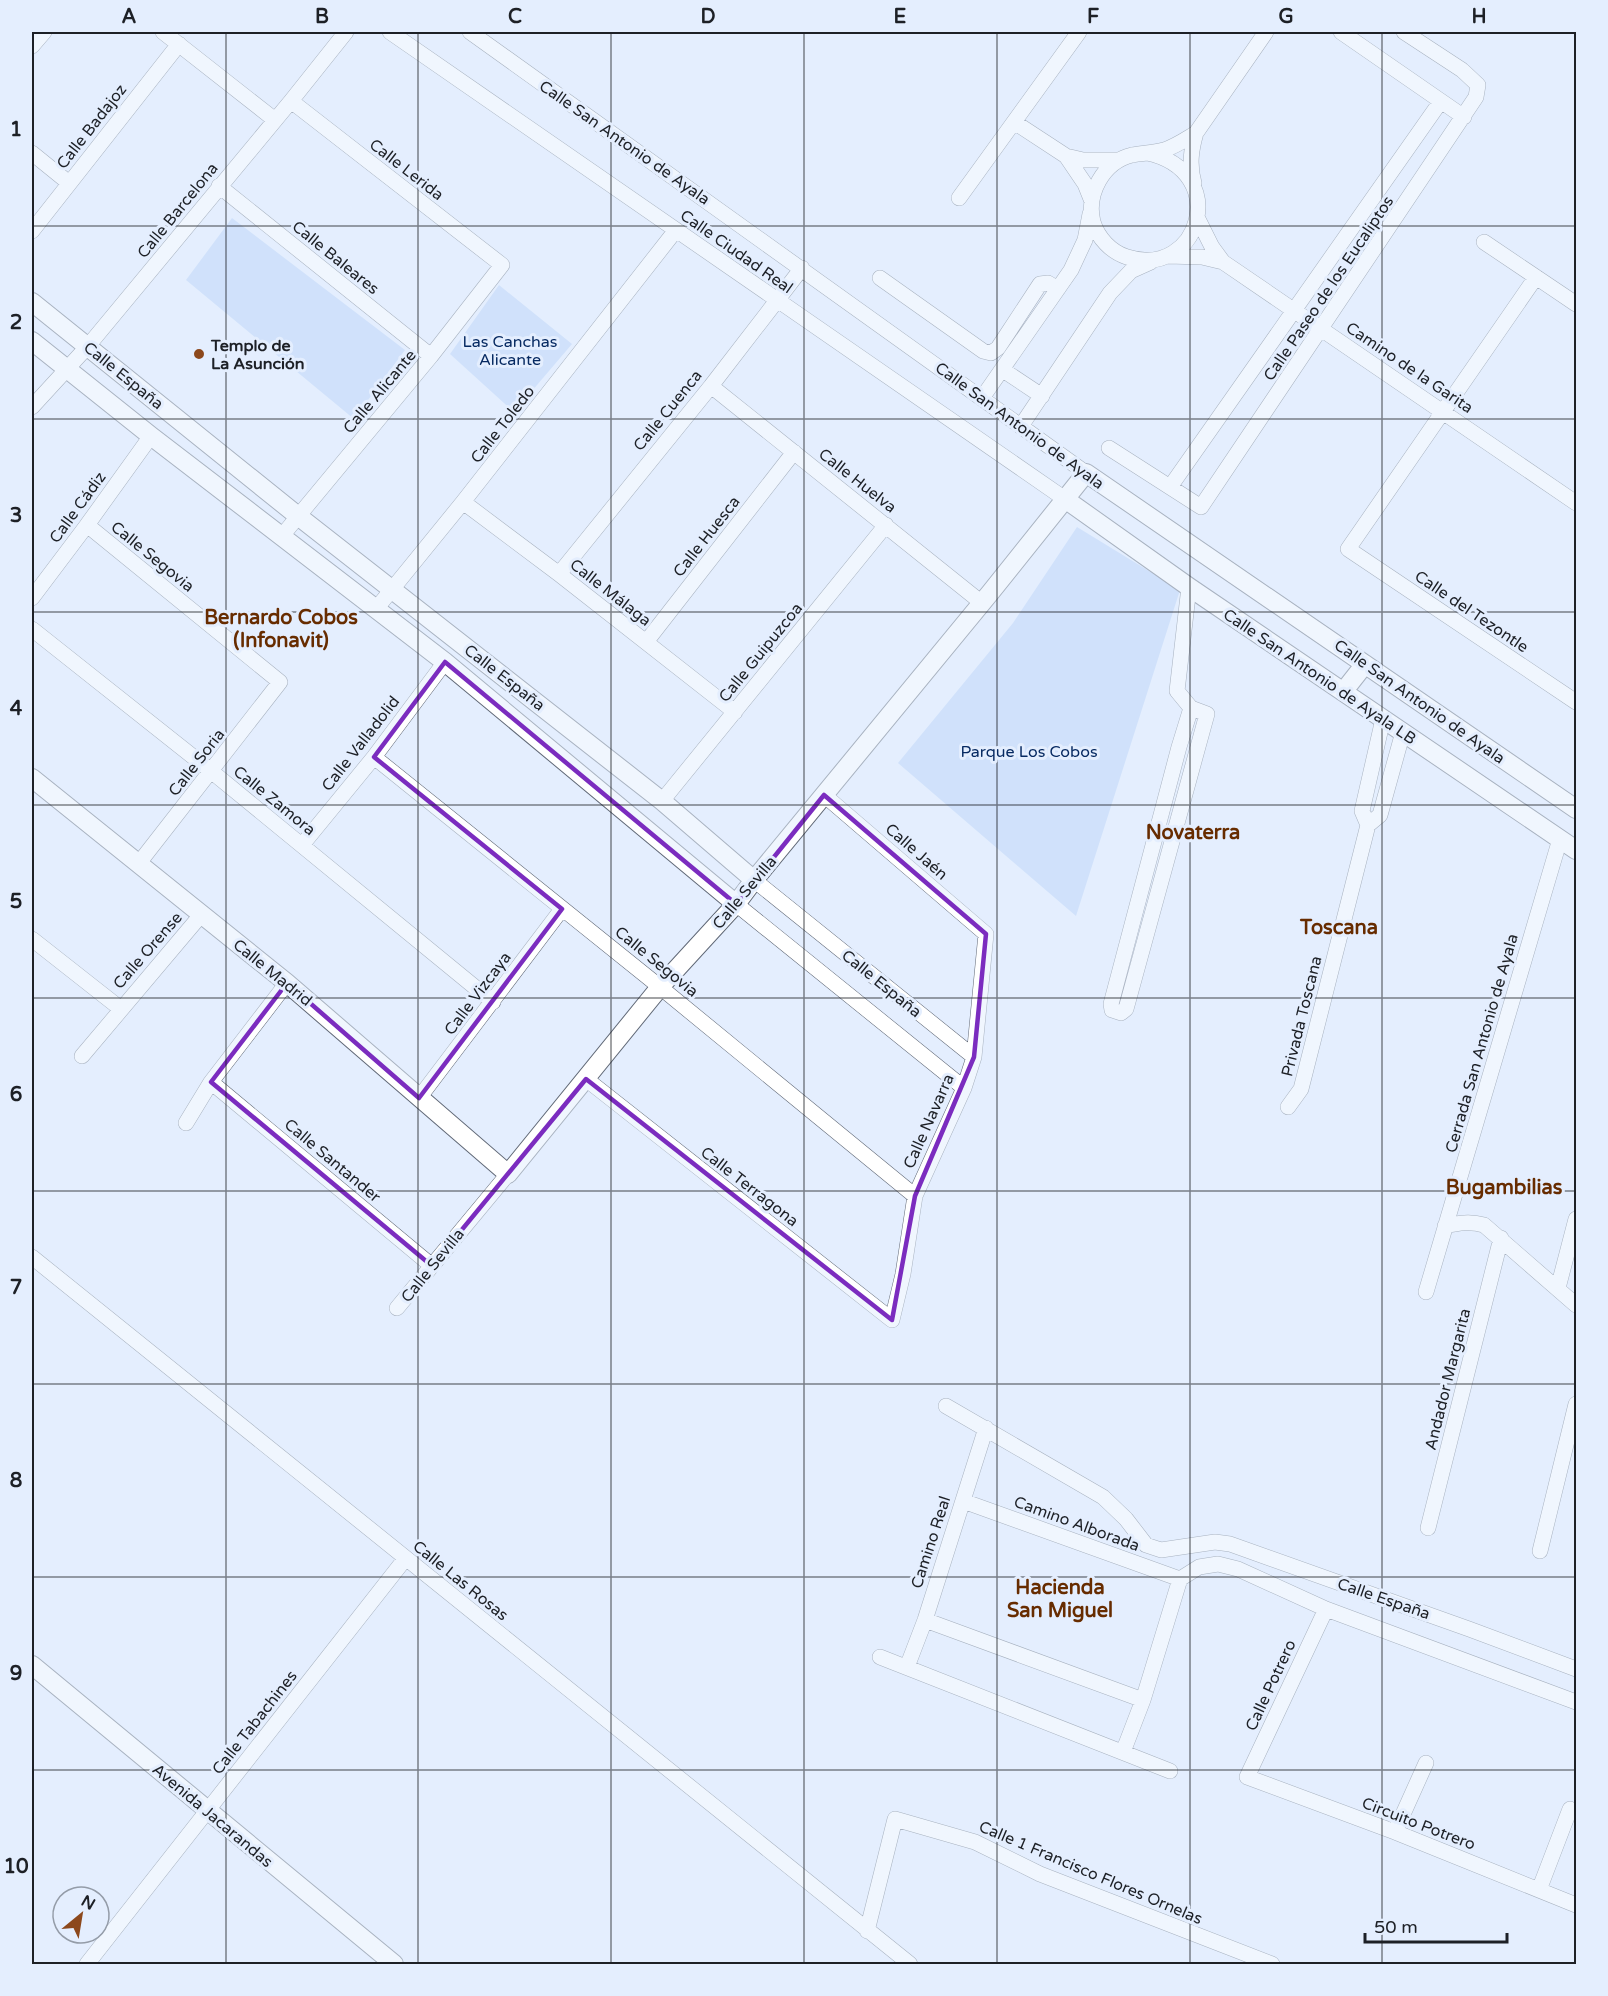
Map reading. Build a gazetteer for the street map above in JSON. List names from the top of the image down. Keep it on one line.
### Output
{"streets":{"street":["Calle Badajoz","Calle San Antonio de Ayala","Calle Lerida","Calle Barcelona","Calle Ciudad Real","Calle Baleares","Calle Paseo de los Eucaliptos","Camino de la Garita","Calle España","Calle Alicante","Calle Cuenca","Calle Toledo","Calle Huelva","Calle Cádiz","Calle Huesca","Calle Segovia","Calle Málaga","Calle del Tezontle","Calle Guipuzcoa","Calle San Antonio de Ayala LB","Calle Valladolid","Calle Soria","Calle Zamora","Calle Jaén","Calle Sevilla","Calle Orense","Calle Madrid","Calle Vizcaya","Privada Toscana","Cerrada San Antonio de Ayala","Calle Navarra","Calle Santander","Calle Terragona","Andador Margarita","Camino Alborada","Camino Real","Calle Las Rosas","Calle Potrero","Calle Tabachines","Avenida Jacarandas","Circuito Potrero","Calle 1 Francisco Flores Ornelas"]},"crossings":[["Calle San Antonio de Ayala","Calle Cuenca"],["Calle San Antonio de Ayala","Calle Sevilla"],["Calle Lerida","Calle Barcelona"],["Calle Lerida","Calle Alicante"],["Calle Barcelona","Calle Baleares"],["Calle Barcelona","Calle España"],["Calle Ciudad Real","Calle Cuenca"],["Calle Ciudad Real","Calle Toledo"],["Calle Ciudad Real","Calle San Antonio de Ayala LB"],["Calle Ciudad Real","Calle Sevilla"],["Calle Baleares","Calle Alicante"],["Calle Paseo de los Eucaliptos","Camino de la Garita"],["Camino de la Garita","Calle del Tezontle"],["Calle España","Calle Alicante"],["Calle España","Calle Toledo"],["Calle España","Calle Cádiz"],["Calle España","Calle Guipuzcoa"],["Calle España","Calle Valladolid"],["Calle España","Calle Sevilla"],["Calle España","Calle Navarra"],["Calle España","Camino Alborada"],["Calle España","Calle Potrero"],["Calle Cuenca","Calle Huelva"],["Calle Cuenca","Calle Málaga"],["Calle Toledo","Calle Málaga"],["Calle Huelva","Calle Huesca"],["Calle Huelva","Calle Guipuzcoa"],["Calle Huelva","Calle Sevilla"],["Calle Cádiz","Calle Segovia"],["Calle Huesca","Calle Málaga"],["Calle Segovia","Calle Valladolid"],["Calle Segovia","Calle Soria"],["Calle Segovia","Calle Sevilla"],["Calle Segovia","Calle Vizcaya"],["Calle Segovia","Calle Navarra"],["Calle Málaga","Calle Guipuzcoa"],["Calle San Antonio de Ayala LB","Calle Sevilla"],["Calle San Antonio de Ayala LB","Privada Toscana"],["Calle San Antonio de Ayala LB","Cerrada San Antonio de Ayala"],["Calle Valladolid","Calle Zamora"],["Calle Soria","Calle Zamora"],["Calle Soria","Calle Madrid"],["Calle Zamora","Calle Vizcaya"],["Calle Jaén","Calle Sevilla"],["Calle Jaén","Calle Navarra"],["Calle Sevilla","Calle Madrid"],["Calle Sevilla","Calle Santander"],["Calle Sevilla","Calle Terragona"],["Calle Orense","Calle Madrid"],["Calle Madrid","Calle Vizcaya"],["Calle Navarra","Calle Terragona"],["Camino Alborada","Camino Real"],["Calle Las Rosas","Calle Tabachines"],["Calle Las Rosas","Calle 1 Francisco Flores Ornelas"],["Calle Potrero","Circuito Potrero"],["Calle Tabachines","Avenida Jacarandas"]],"districts":["Bernardo Cobos (Infonavit)","Novaterra","Toscana","Bugambilias","Hacienda San Miguel"],"parks":["Las Canchas Alicante","Parque Los Cobos"],"places":["Templo de La Asunción"],"scale_bar":"50 m","north":"top right","grid":{"columns":["A","B","C","D","E","F","G","H"],"rows":["1","2","3","4","5","6","7","8","9","10"]}}
